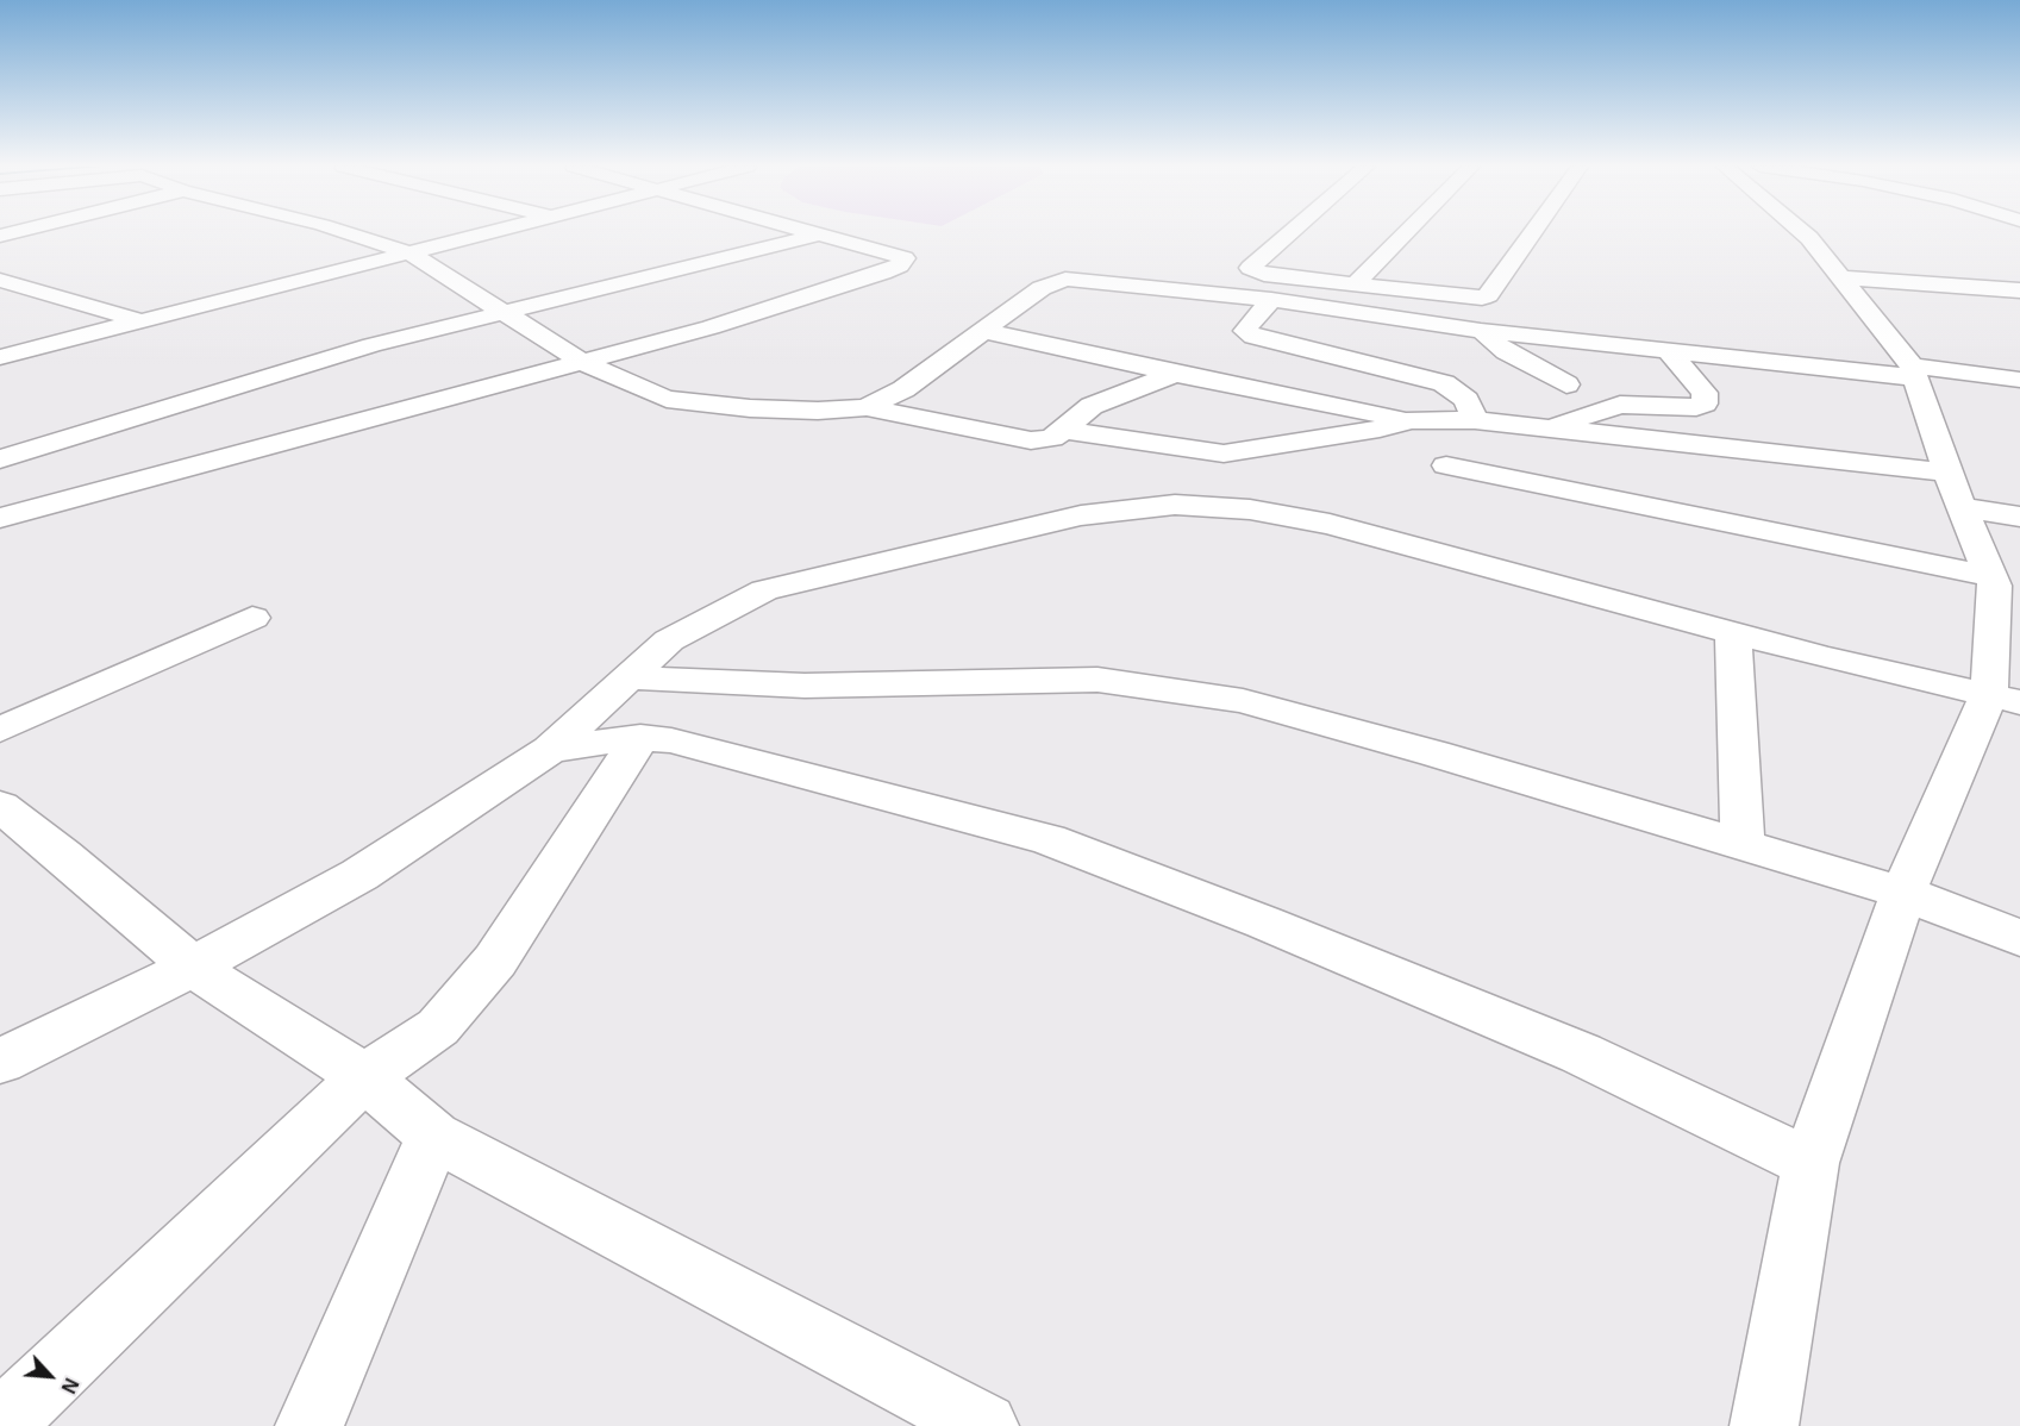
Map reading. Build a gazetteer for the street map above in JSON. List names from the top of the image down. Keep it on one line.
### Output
{"north":"bottom right"}
